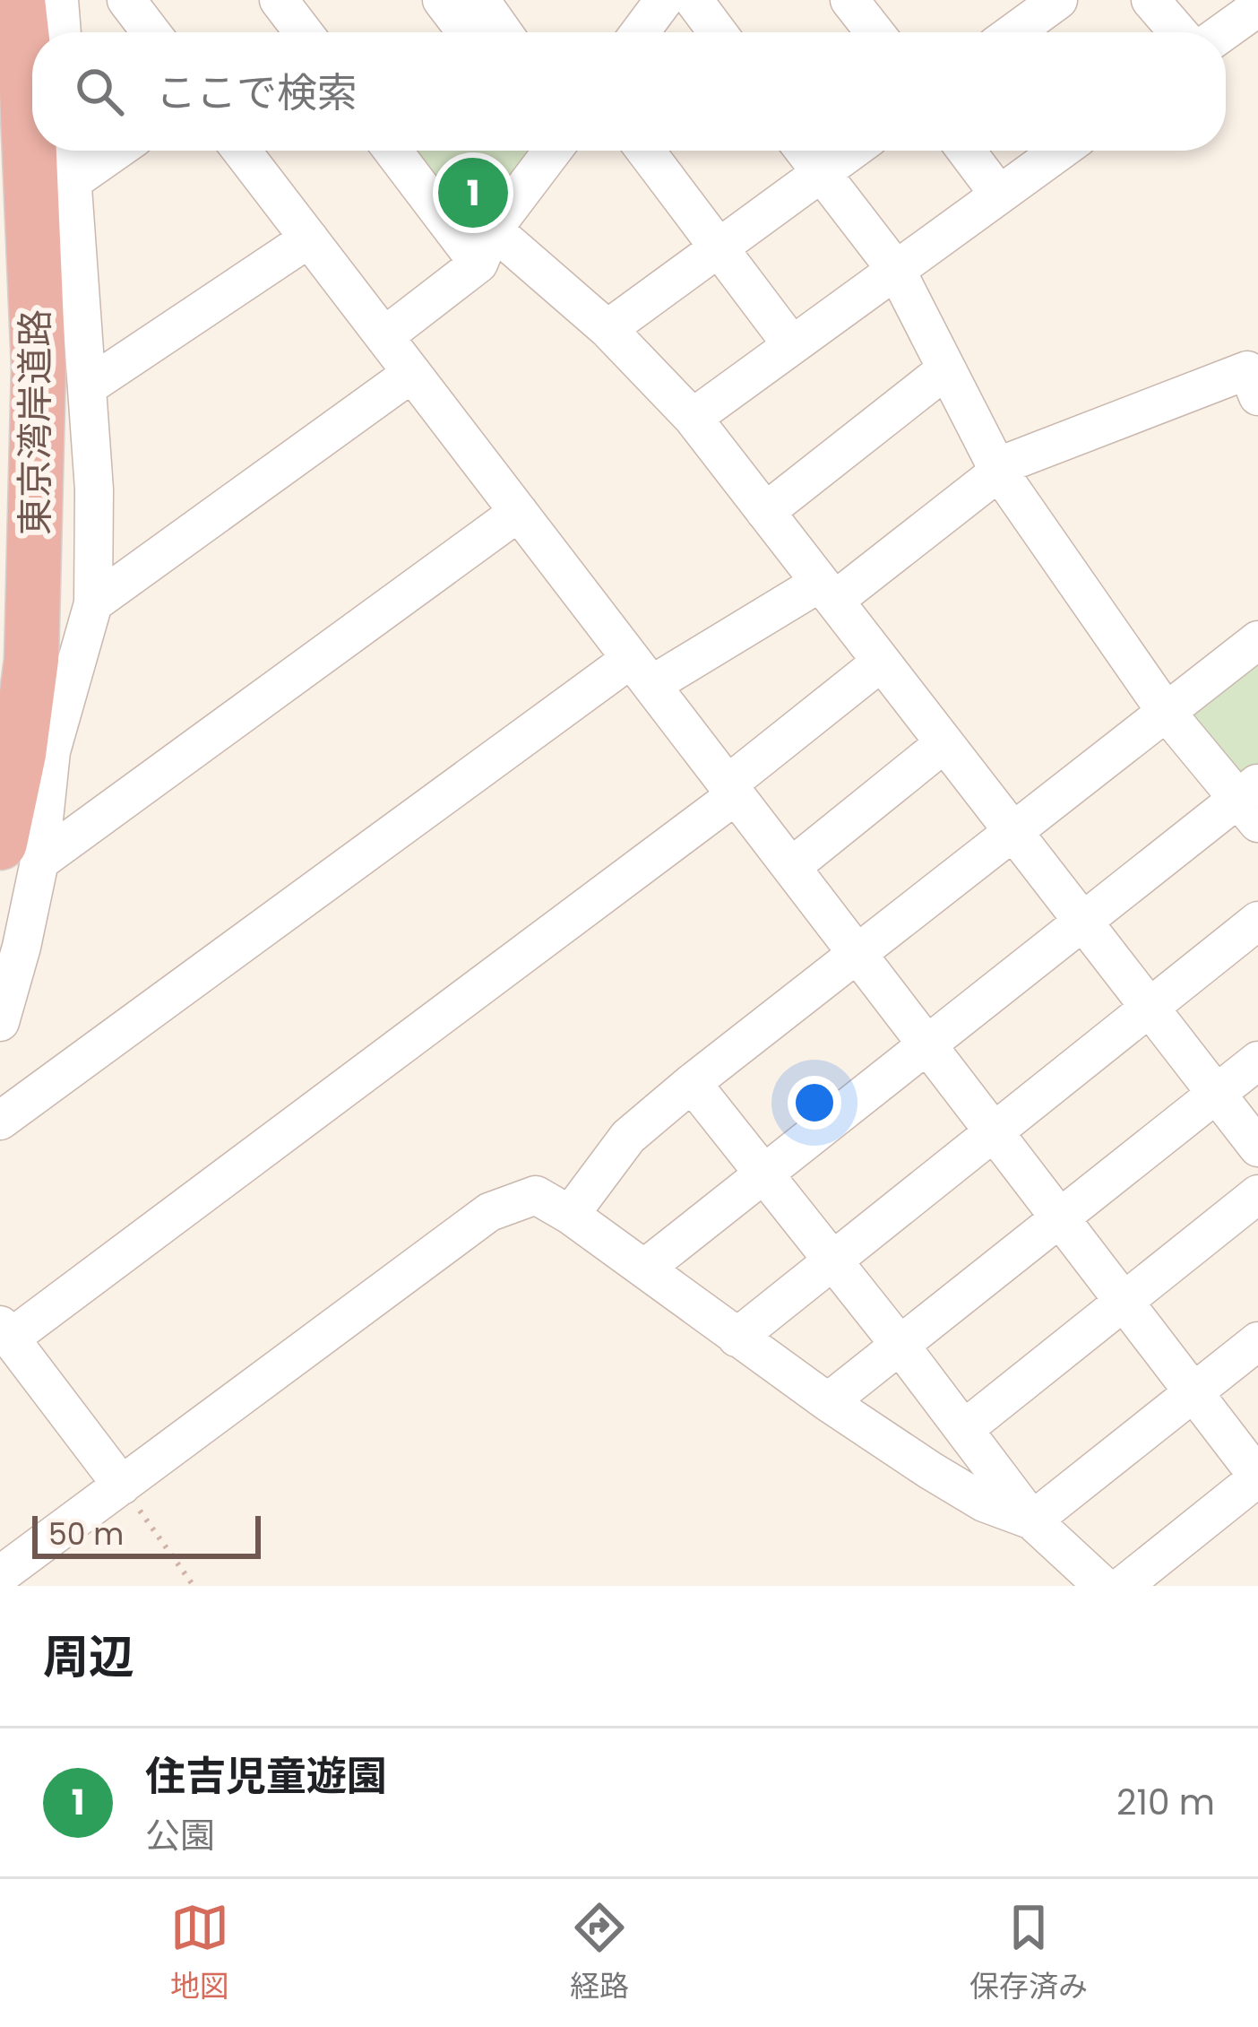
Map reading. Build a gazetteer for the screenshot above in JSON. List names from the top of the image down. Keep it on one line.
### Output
{"streets":{"highway":["東京湾岸道路"]},"scale_bar":"50 m","page":{"search":"ここで検索","pins":"1","scale":"50 m","heading":"周辺","list":[{"mark":"1","name":"住吉児童遊園","note":"公園","value":"210 m"}],"nav":["地図","経路","保存済み"]}}
